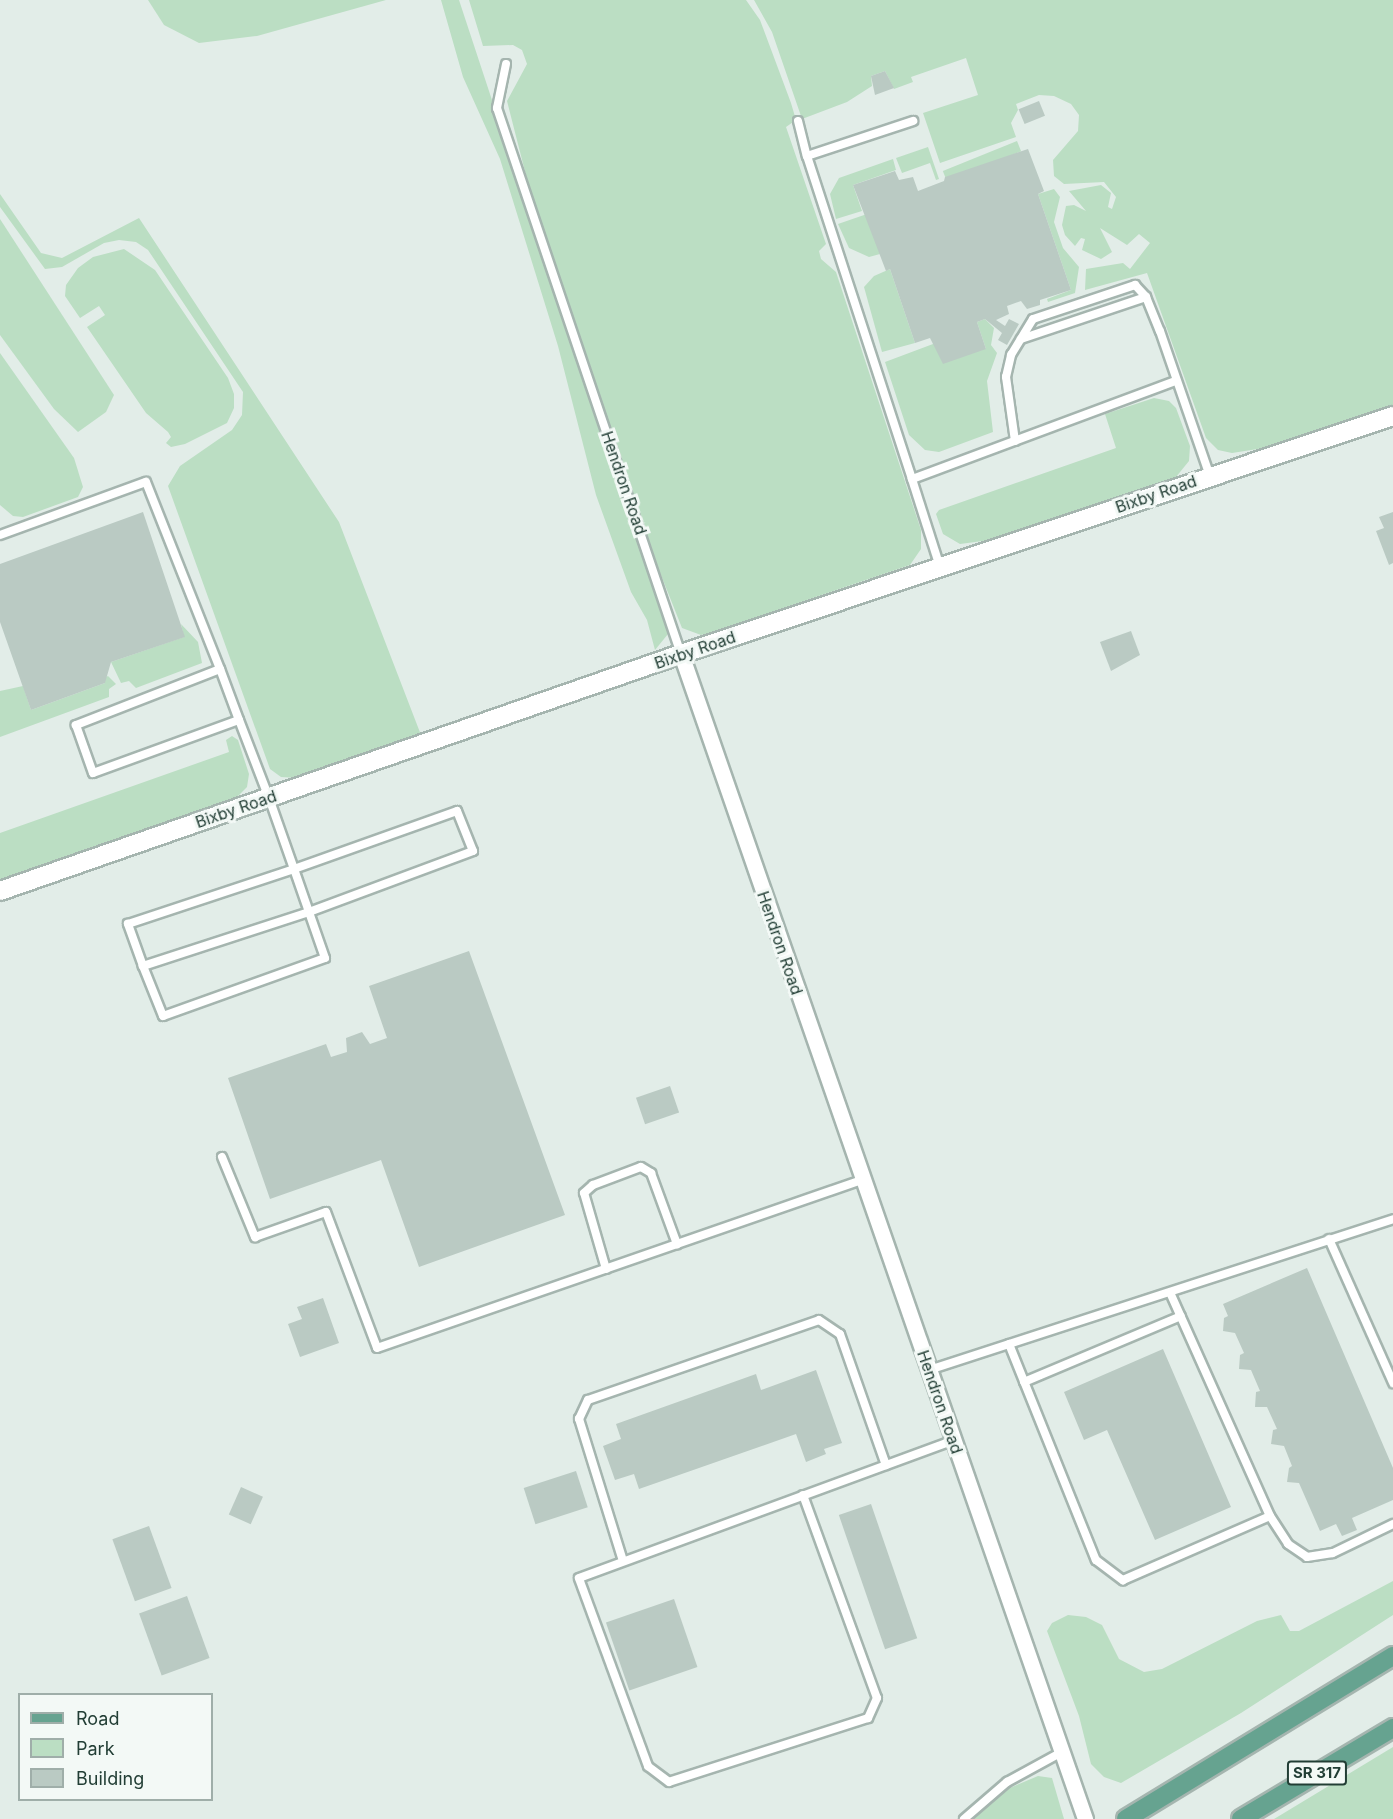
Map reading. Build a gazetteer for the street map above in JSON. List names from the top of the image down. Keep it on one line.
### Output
{"streets":{"main road":["SR 317"],"street":["Hendron Road","Bixby Road"]},"crossings":[["Hendron Road","Bixby Road"]],"legend":["Road","Park","Building"]}
